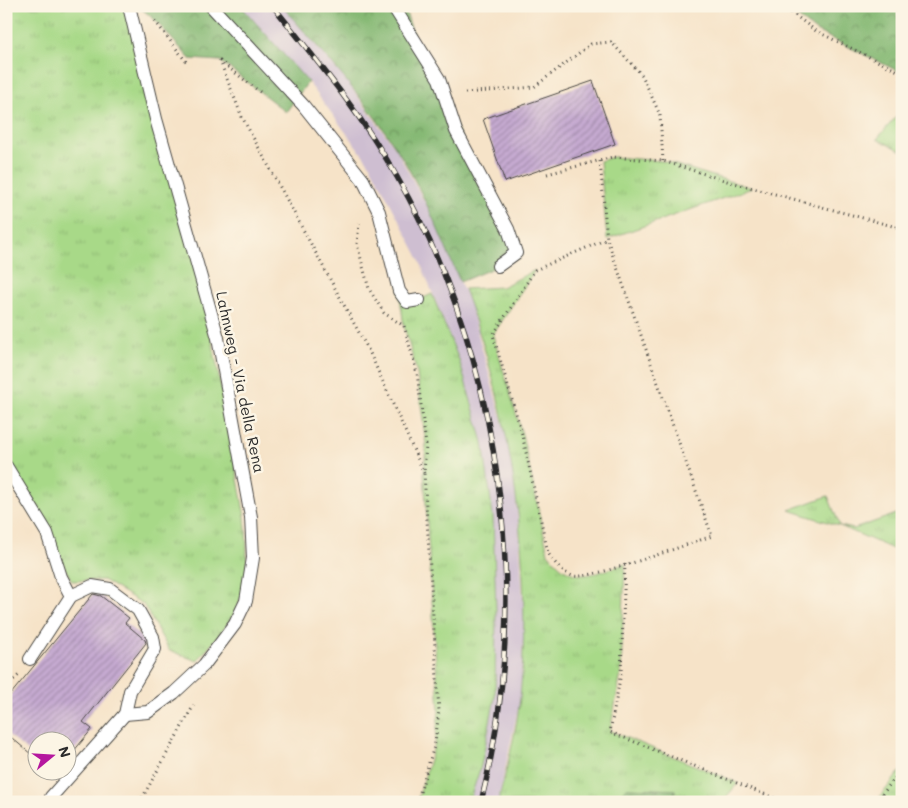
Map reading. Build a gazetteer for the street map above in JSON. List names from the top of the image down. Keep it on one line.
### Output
{"streets":{"lane":["Lahnweg - Via della Rena"]},"north":"right"}
